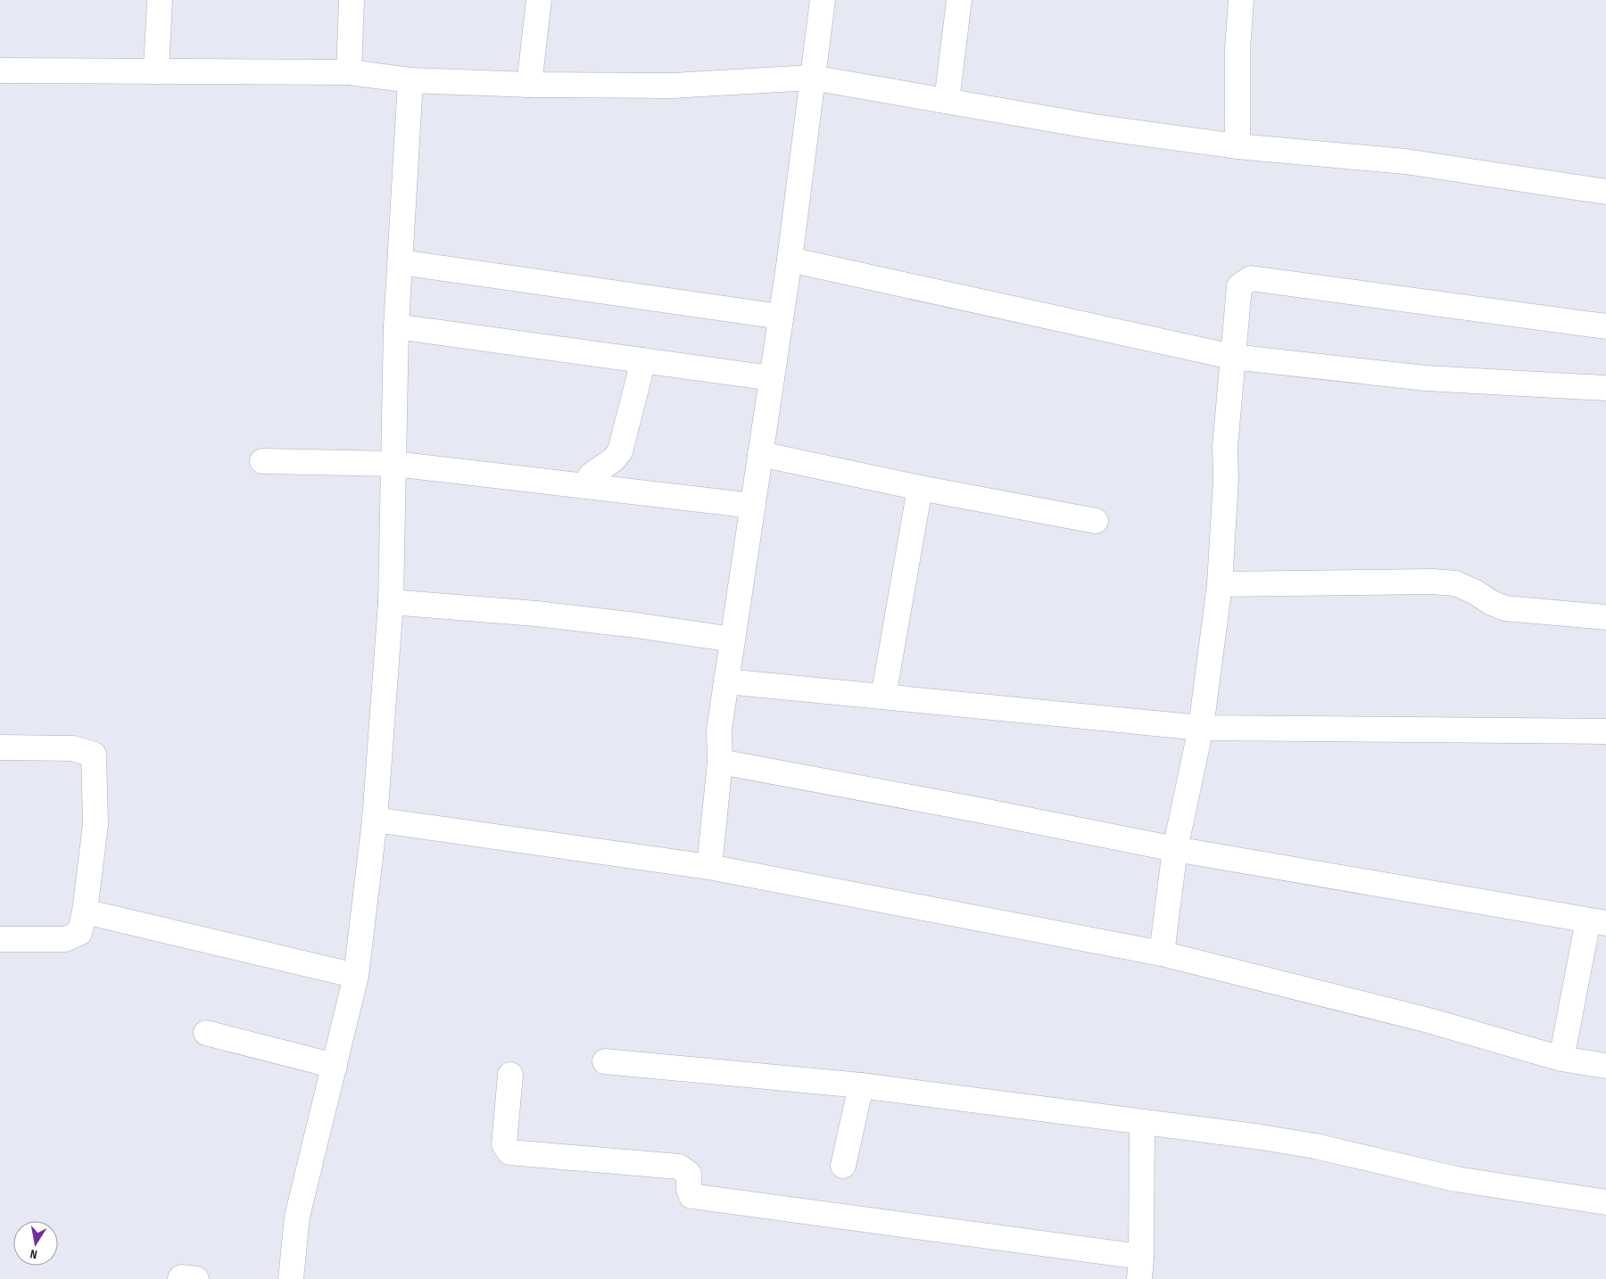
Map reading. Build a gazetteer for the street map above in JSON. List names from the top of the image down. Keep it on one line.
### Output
{"north":"bottom"}
